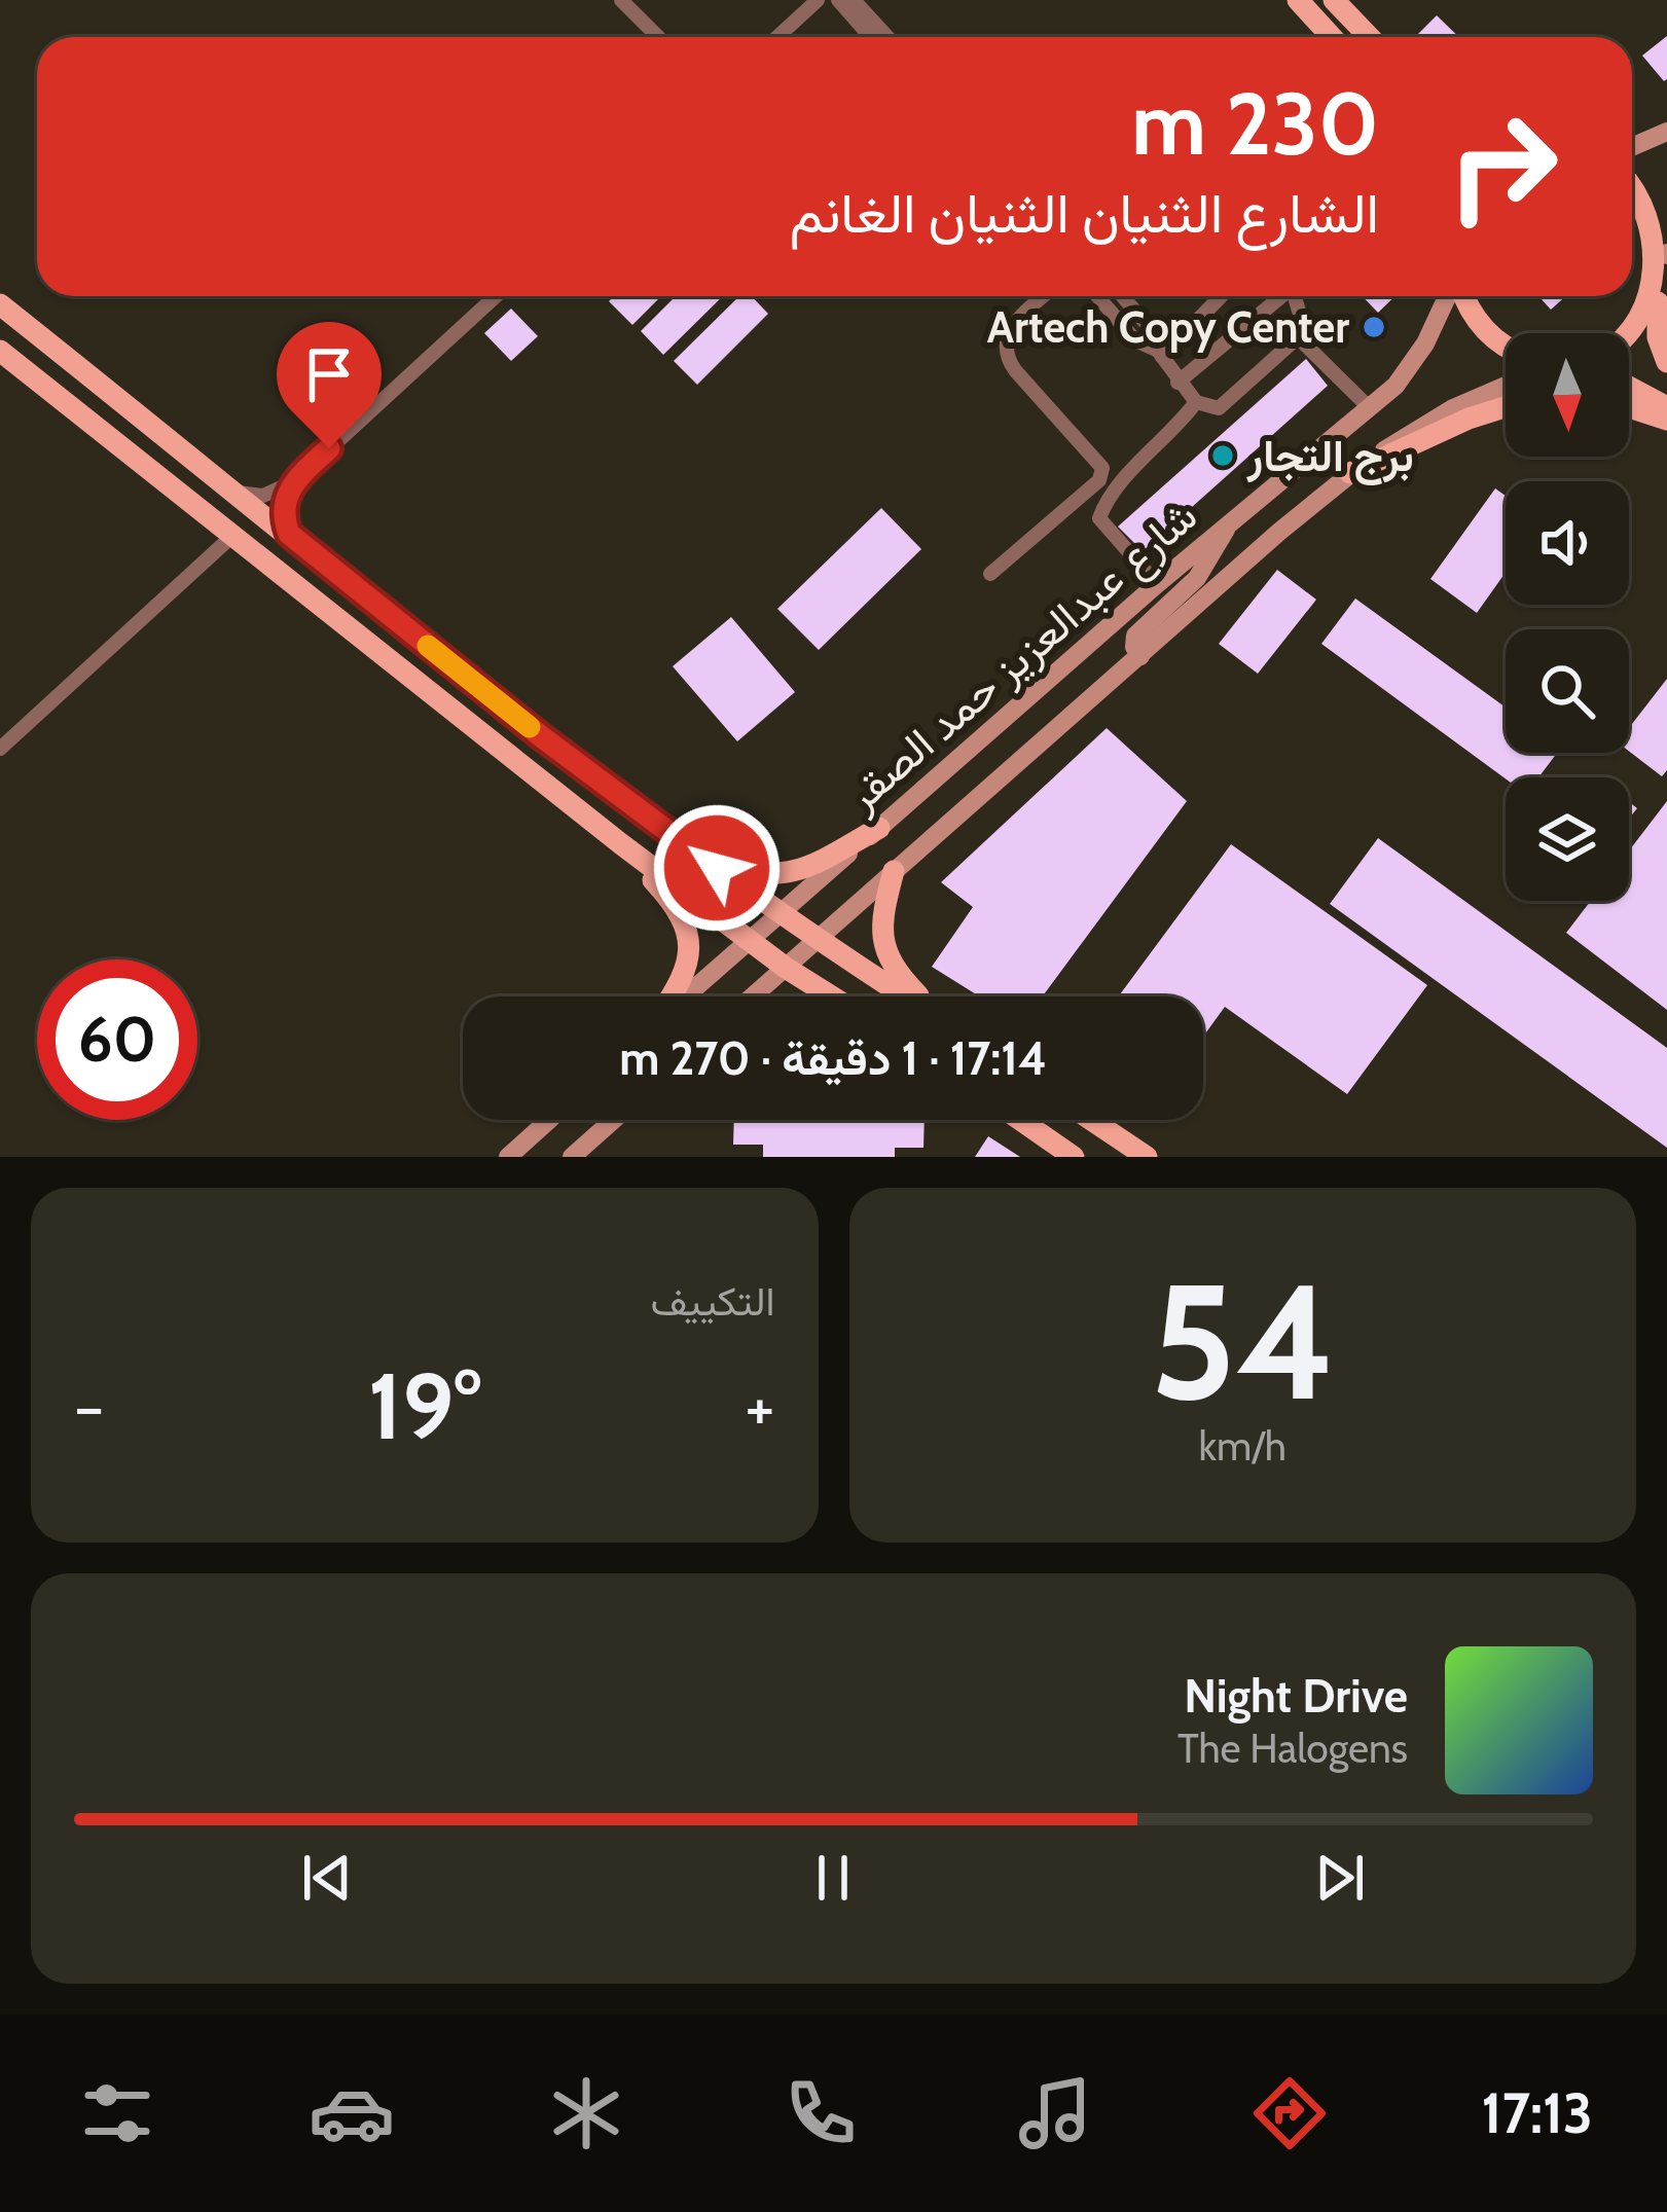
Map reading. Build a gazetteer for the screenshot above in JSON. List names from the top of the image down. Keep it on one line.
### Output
{"streets":{"main road":["شارع عبدالعزيز حمد الصقر"]},"places":["Artech Copy Center","برج التجار"],"north":"bottom","page":{"turn":["230 m","الشارع الثنيان الثنيان الغانم"],"limit":"60","trip":"17:14 · 1 دقيقة · 270 m","tile":[["54","km/h"],"التكييف"],"heat":["−","19°","+"],"song":["Night Drive","The Halogens"],"tabs":"17:13"}}
